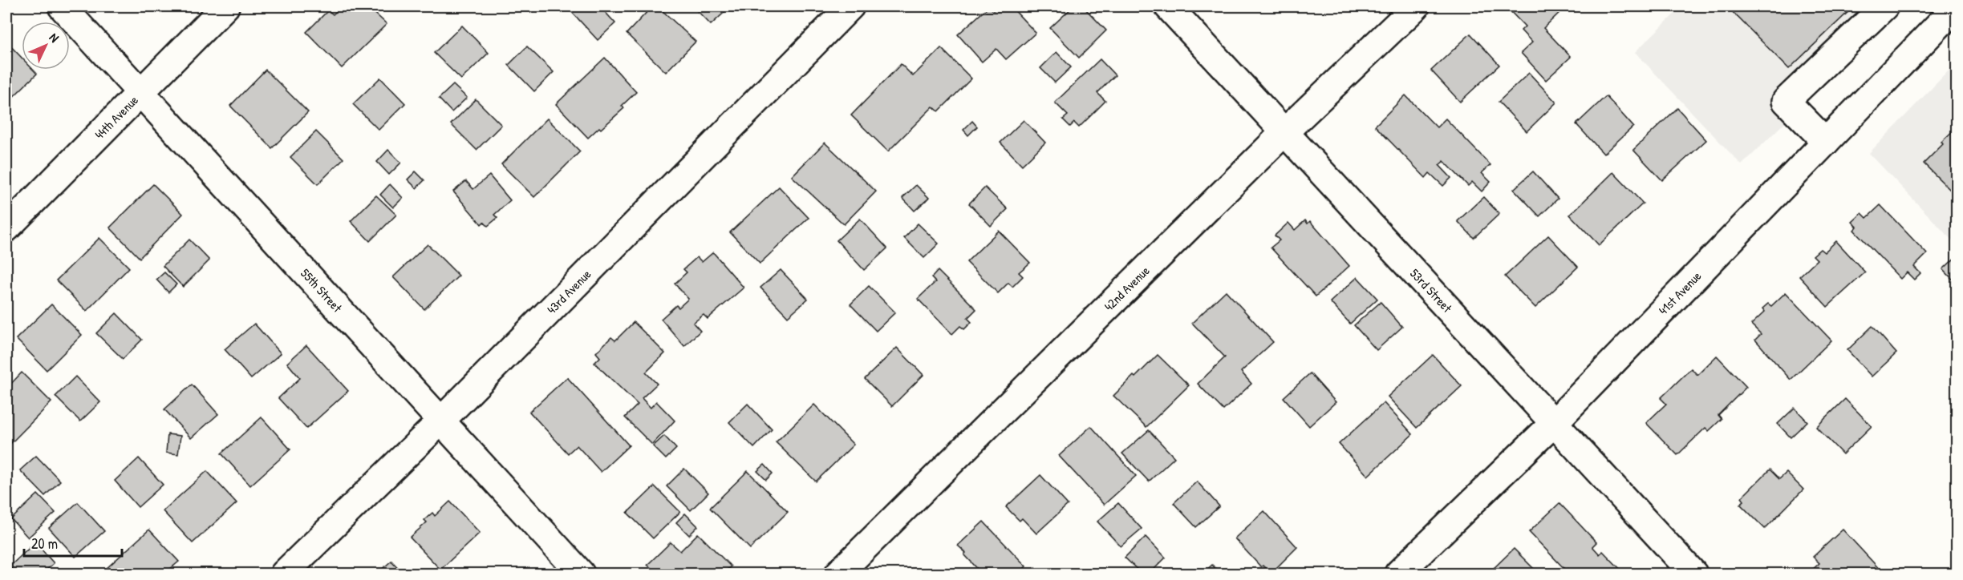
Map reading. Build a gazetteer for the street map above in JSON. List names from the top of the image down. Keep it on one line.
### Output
{"streets":{"street":["44th Avenue","55th Street","42nd Avenue","53rd Street","43rd Avenue","41st Avenue"]},"crossings":[["44th Avenue","55th Street"],["55th Street","43rd Avenue"],["42nd Avenue","53rd Street"],["53rd Street","41st Avenue"]],"scale_bar":"20 m","north":"top right"}
